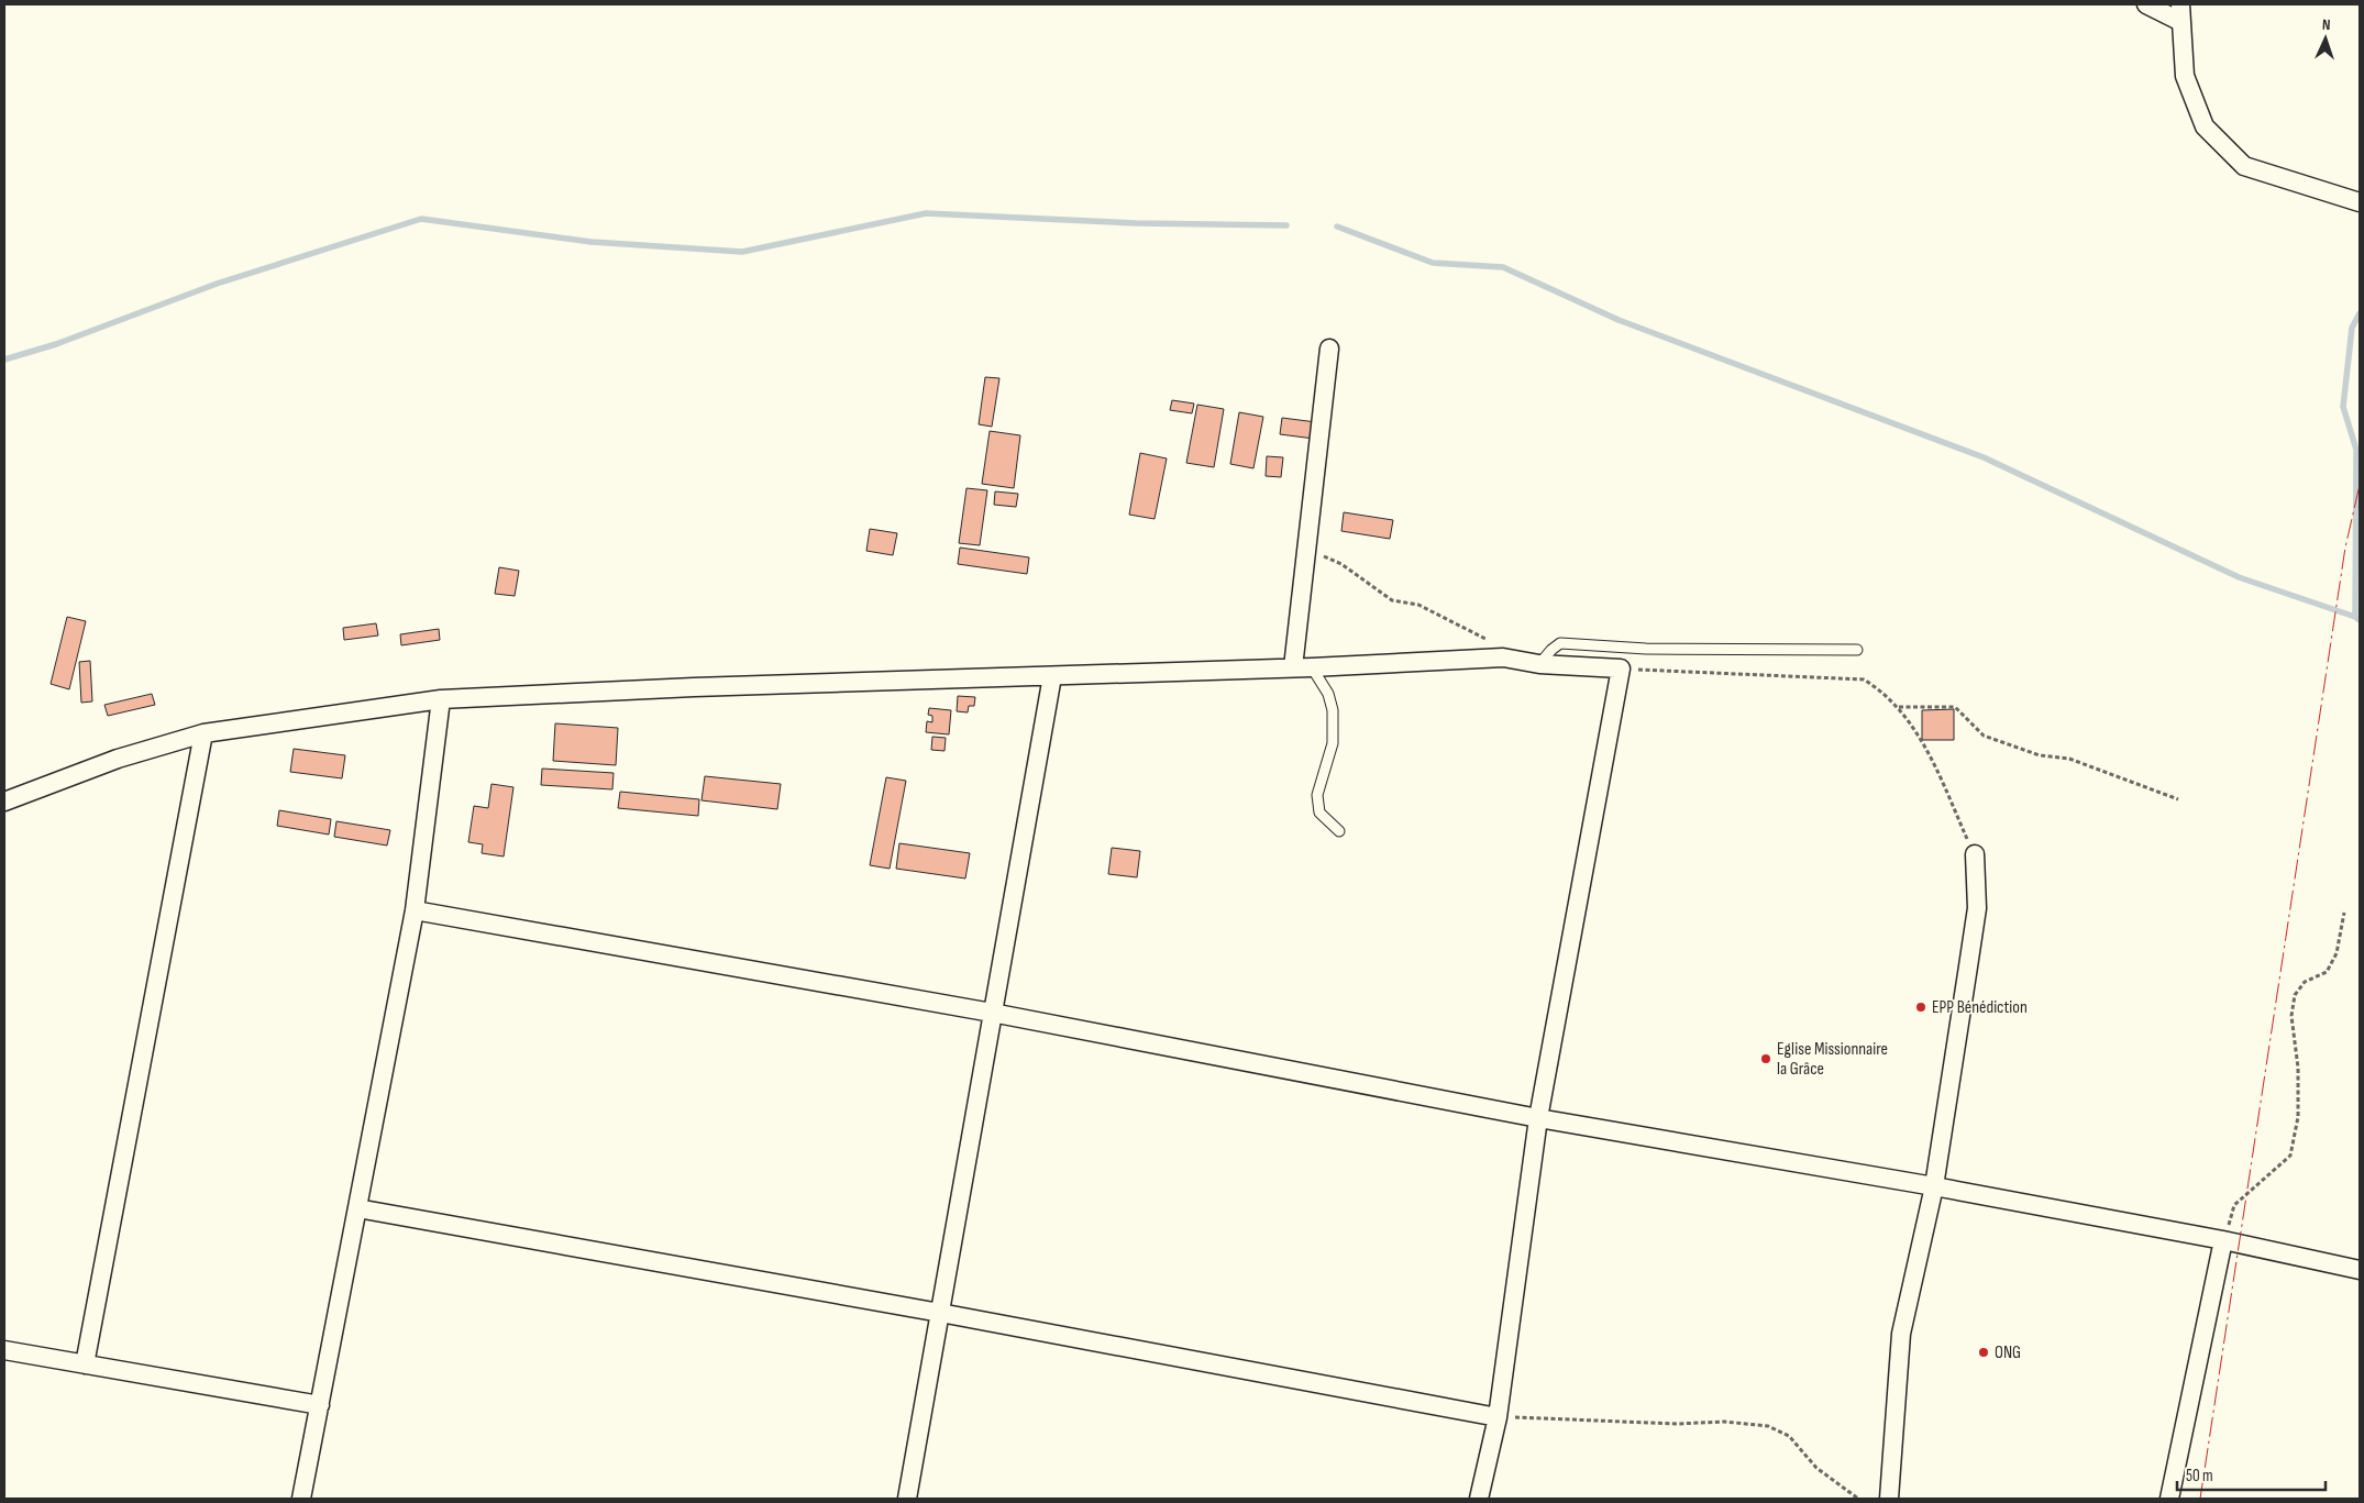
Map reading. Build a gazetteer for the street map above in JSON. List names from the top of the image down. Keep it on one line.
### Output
{"places":["EPP Bénédiction","Eglise Missionnaire la Grâce","ONG"],"scale_bar":"50 m","north":"top"}
